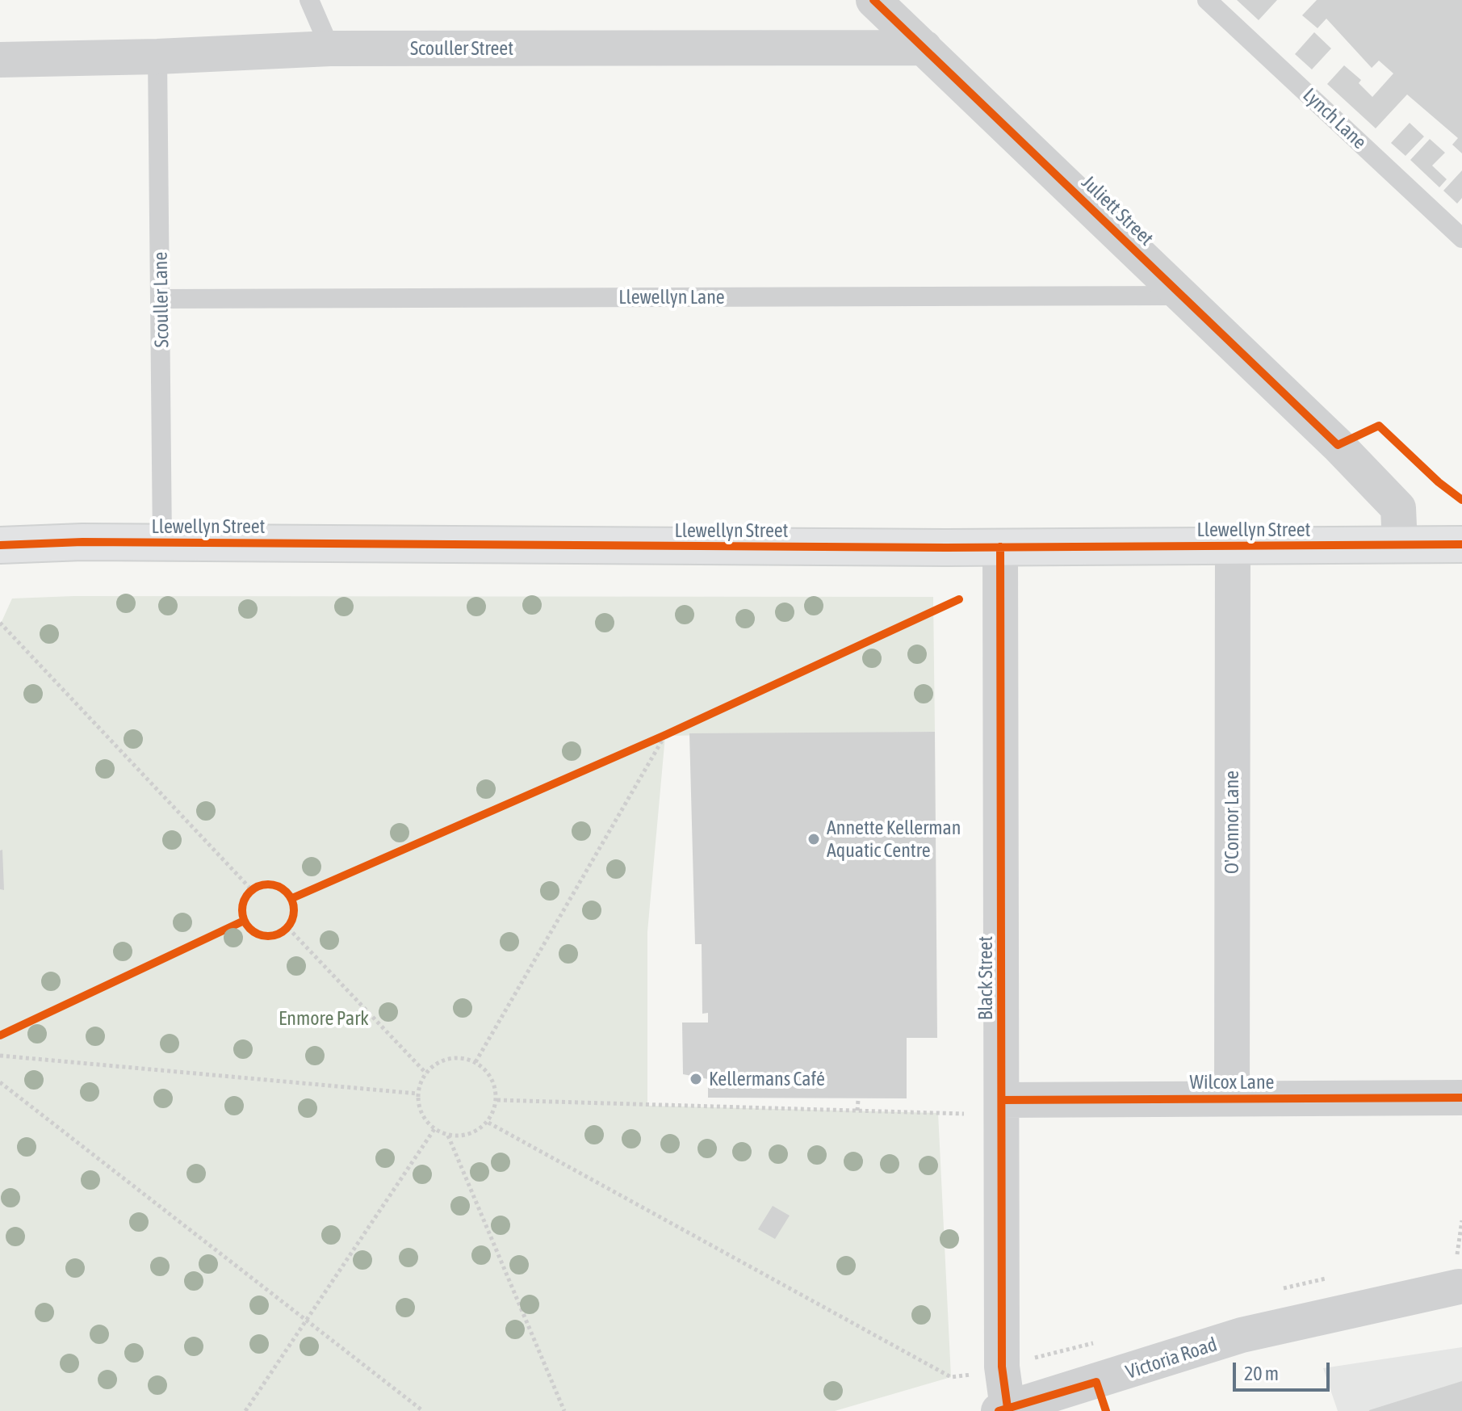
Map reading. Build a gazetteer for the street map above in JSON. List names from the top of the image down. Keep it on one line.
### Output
{"streets":{"street":["Scouller Street","Juliett Street","Llewellyn Street","O'Connor Lane","Black Street","Wilcox Lane","Victoria Road"],"lane":["Lynch Lane","Llewellyn Lane","Scouller Lane"]},"crossings":[["Scouller Street","Juliett Street"],["Scouller Street","Scouller Lane"],["Juliett Street","Llewellyn Lane"],["Juliett Street","Llewellyn Street"],["Llewellyn Lane","Scouller Lane"],["Scouller Lane","Llewellyn Street"],["Llewellyn Street","O'Connor Lane"],["Llewellyn Street","Black Street"],["O'Connor Lane","Wilcox Lane"],["Black Street","Wilcox Lane"],["Black Street","Victoria Road"]],"parks":["Enmore Park"],"places":["Annette Kellerman Aquatic Centre","Kellermans Café"],"scale_bar":"20 m"}
